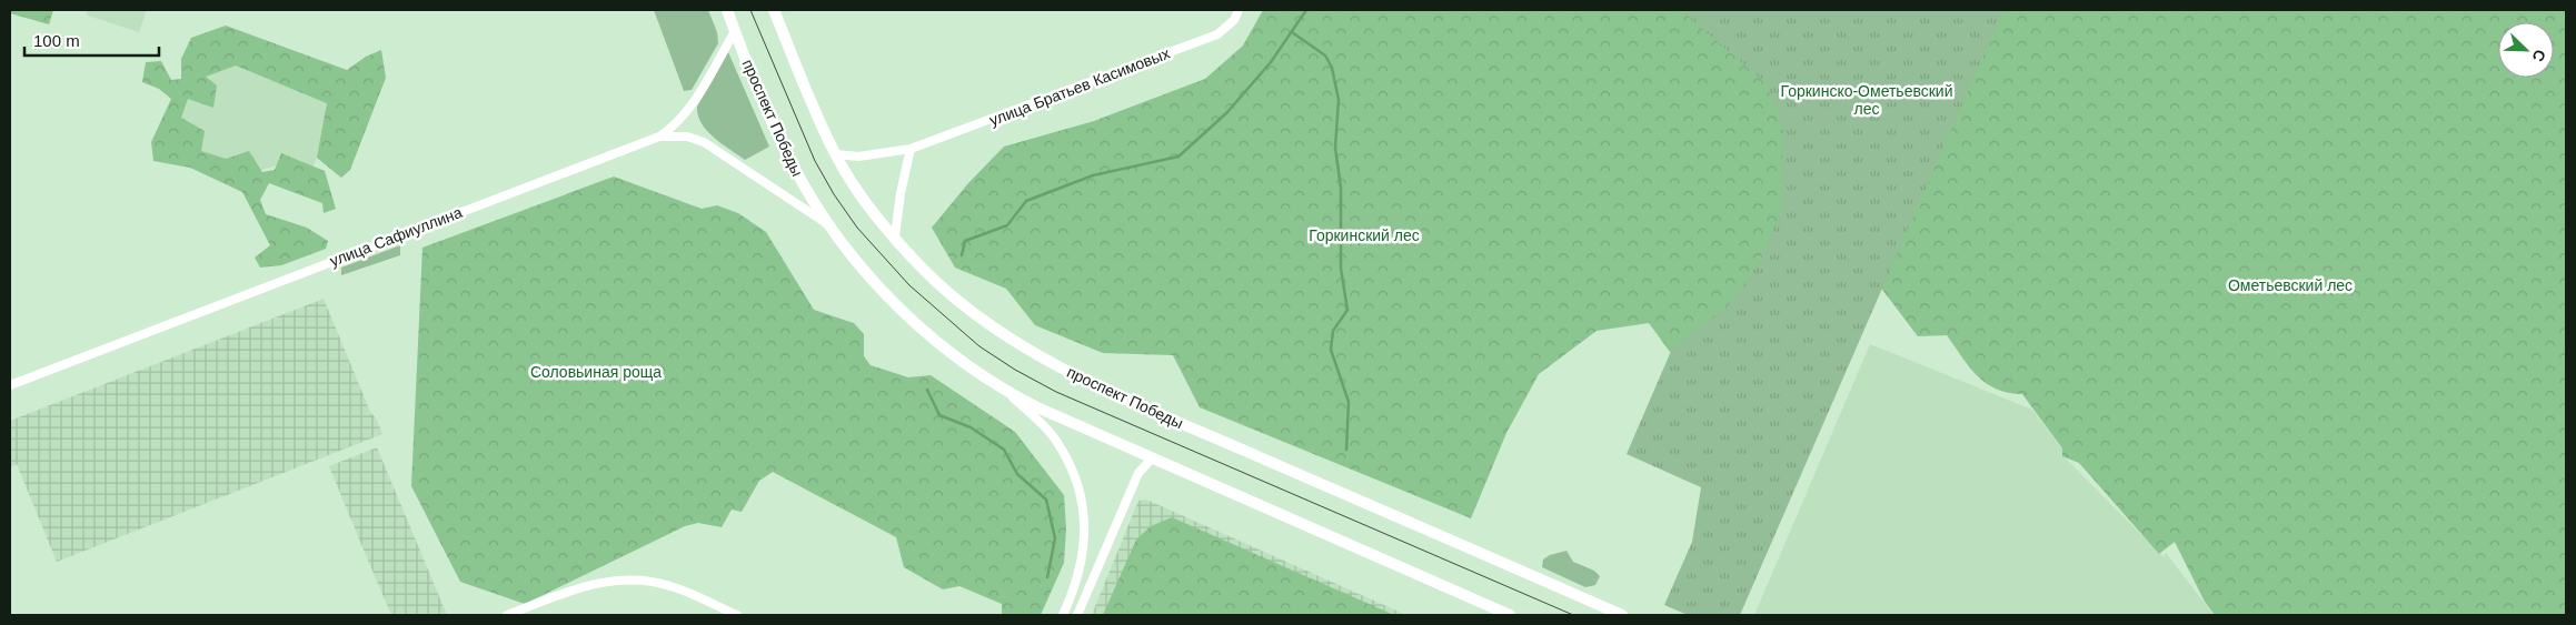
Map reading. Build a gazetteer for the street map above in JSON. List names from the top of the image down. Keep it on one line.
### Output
{"streets":{"main road":["проспект Победы"],"street":["улица Братьев Касимовых","улица Сафиуллина"]},"crossings":[["улица Братьев Касимовых","проспект Победы"],["проспект Победы","улица Сафиуллина"]],"parks":["Горкинско-Ометьевский лес","Горкинский лес","Ометьевский лес","Соловьиная роща"],"scale_bar":"100 m","north":"bottom right"}
